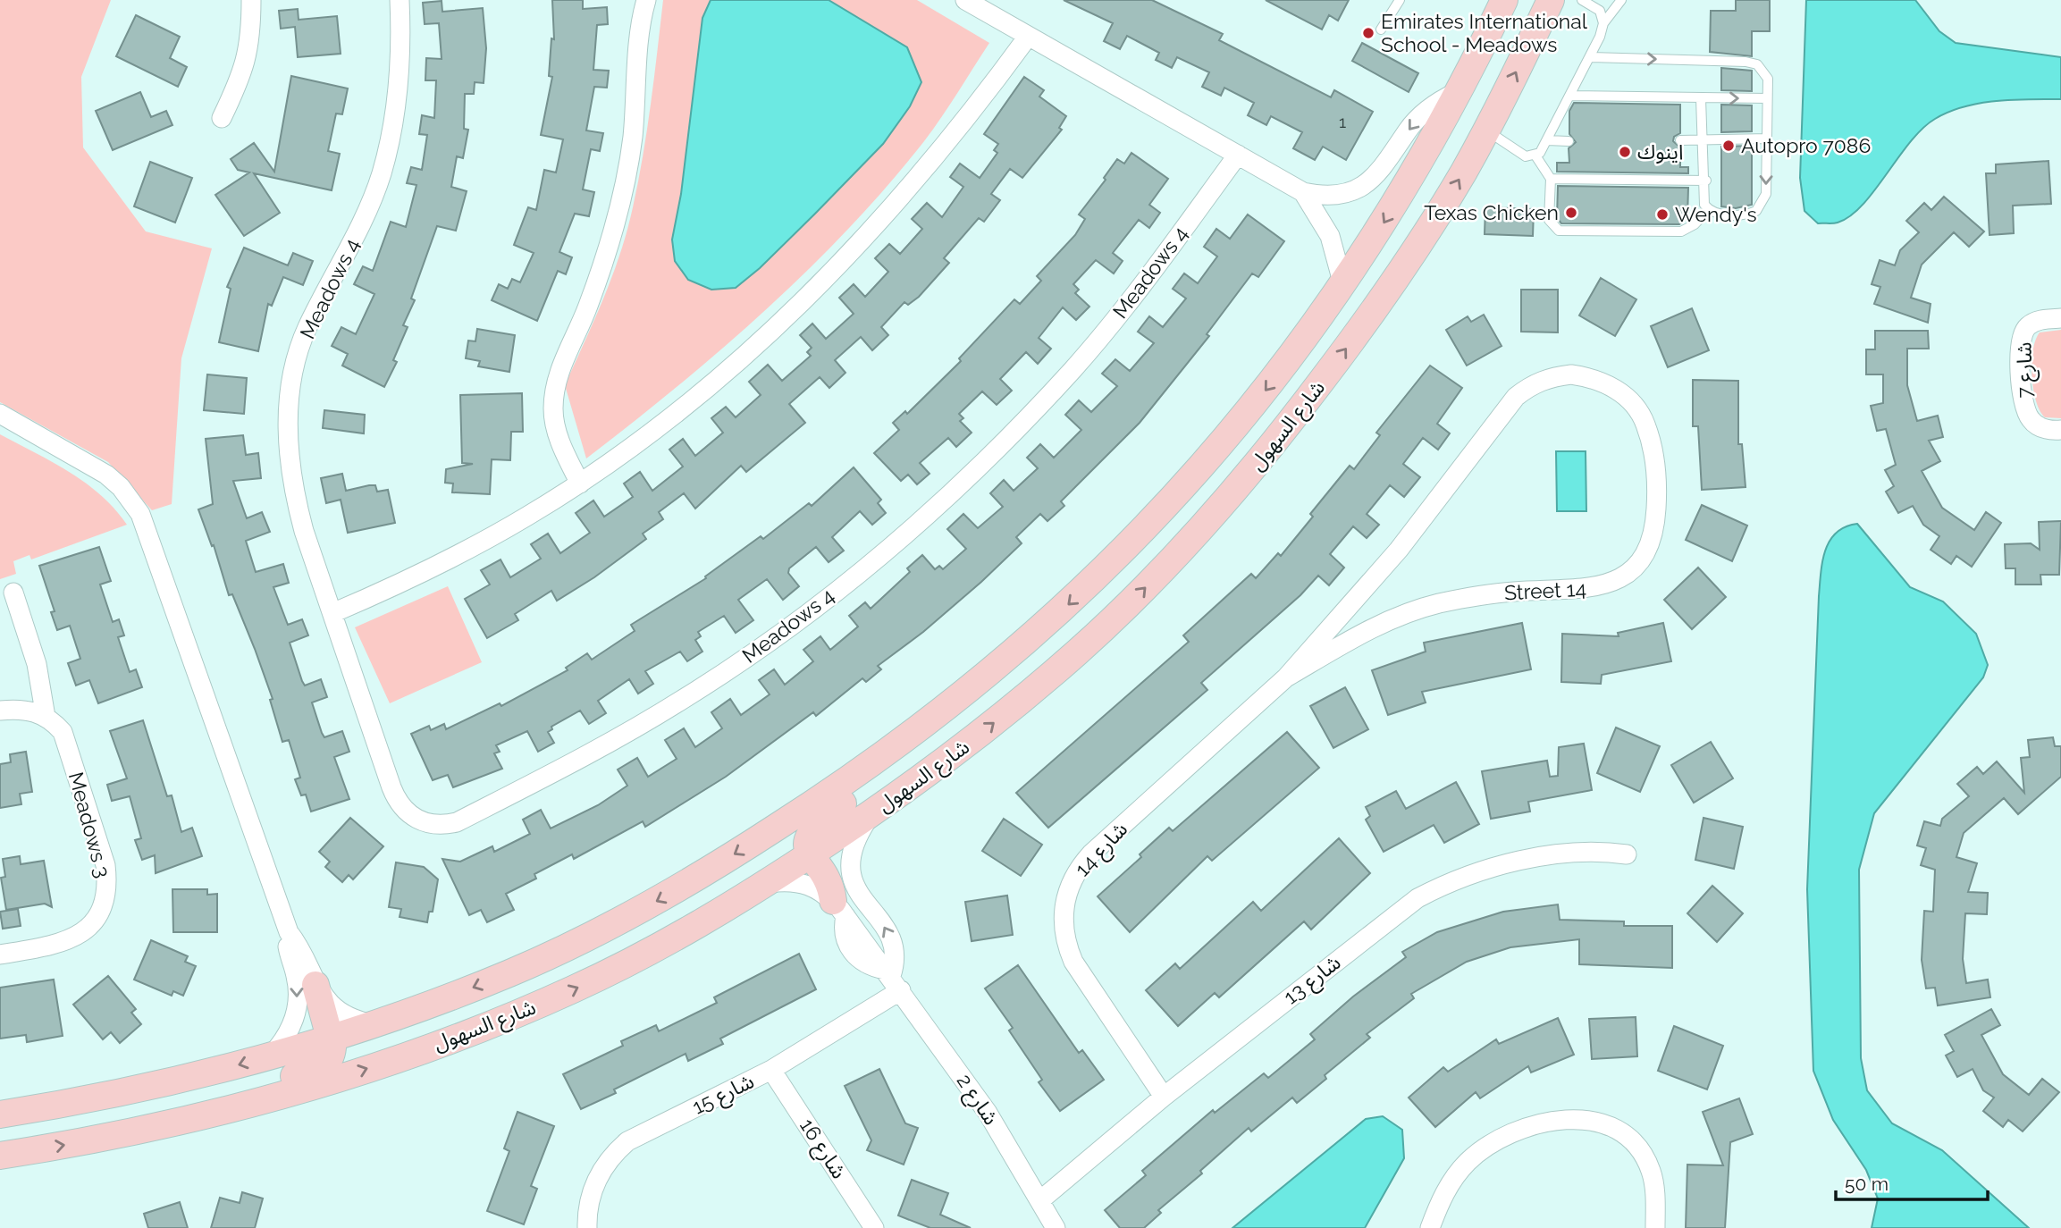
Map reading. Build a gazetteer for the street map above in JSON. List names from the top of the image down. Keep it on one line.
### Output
{"streets":{"main road":["شارع السهول"],"street":["Meadows 4","شارع 7","Street 14","Meadows 3","شارع 14","شارع 13","شارع 15","شارع 2","شارع 16"]},"crossings":[["Street 14","شارع 14"],["شارع 14","شارع 13"],["شارع 13","شارع 2"],["شارع 15","شارع 2"],["شارع 15","شارع 16"]],"places":["Emirates International School - Meadows","Autopro 7086","اينوك","Texas Chicken","Wendy's"],"house_numbers":["1"],"scale_bar":"50 m"}
